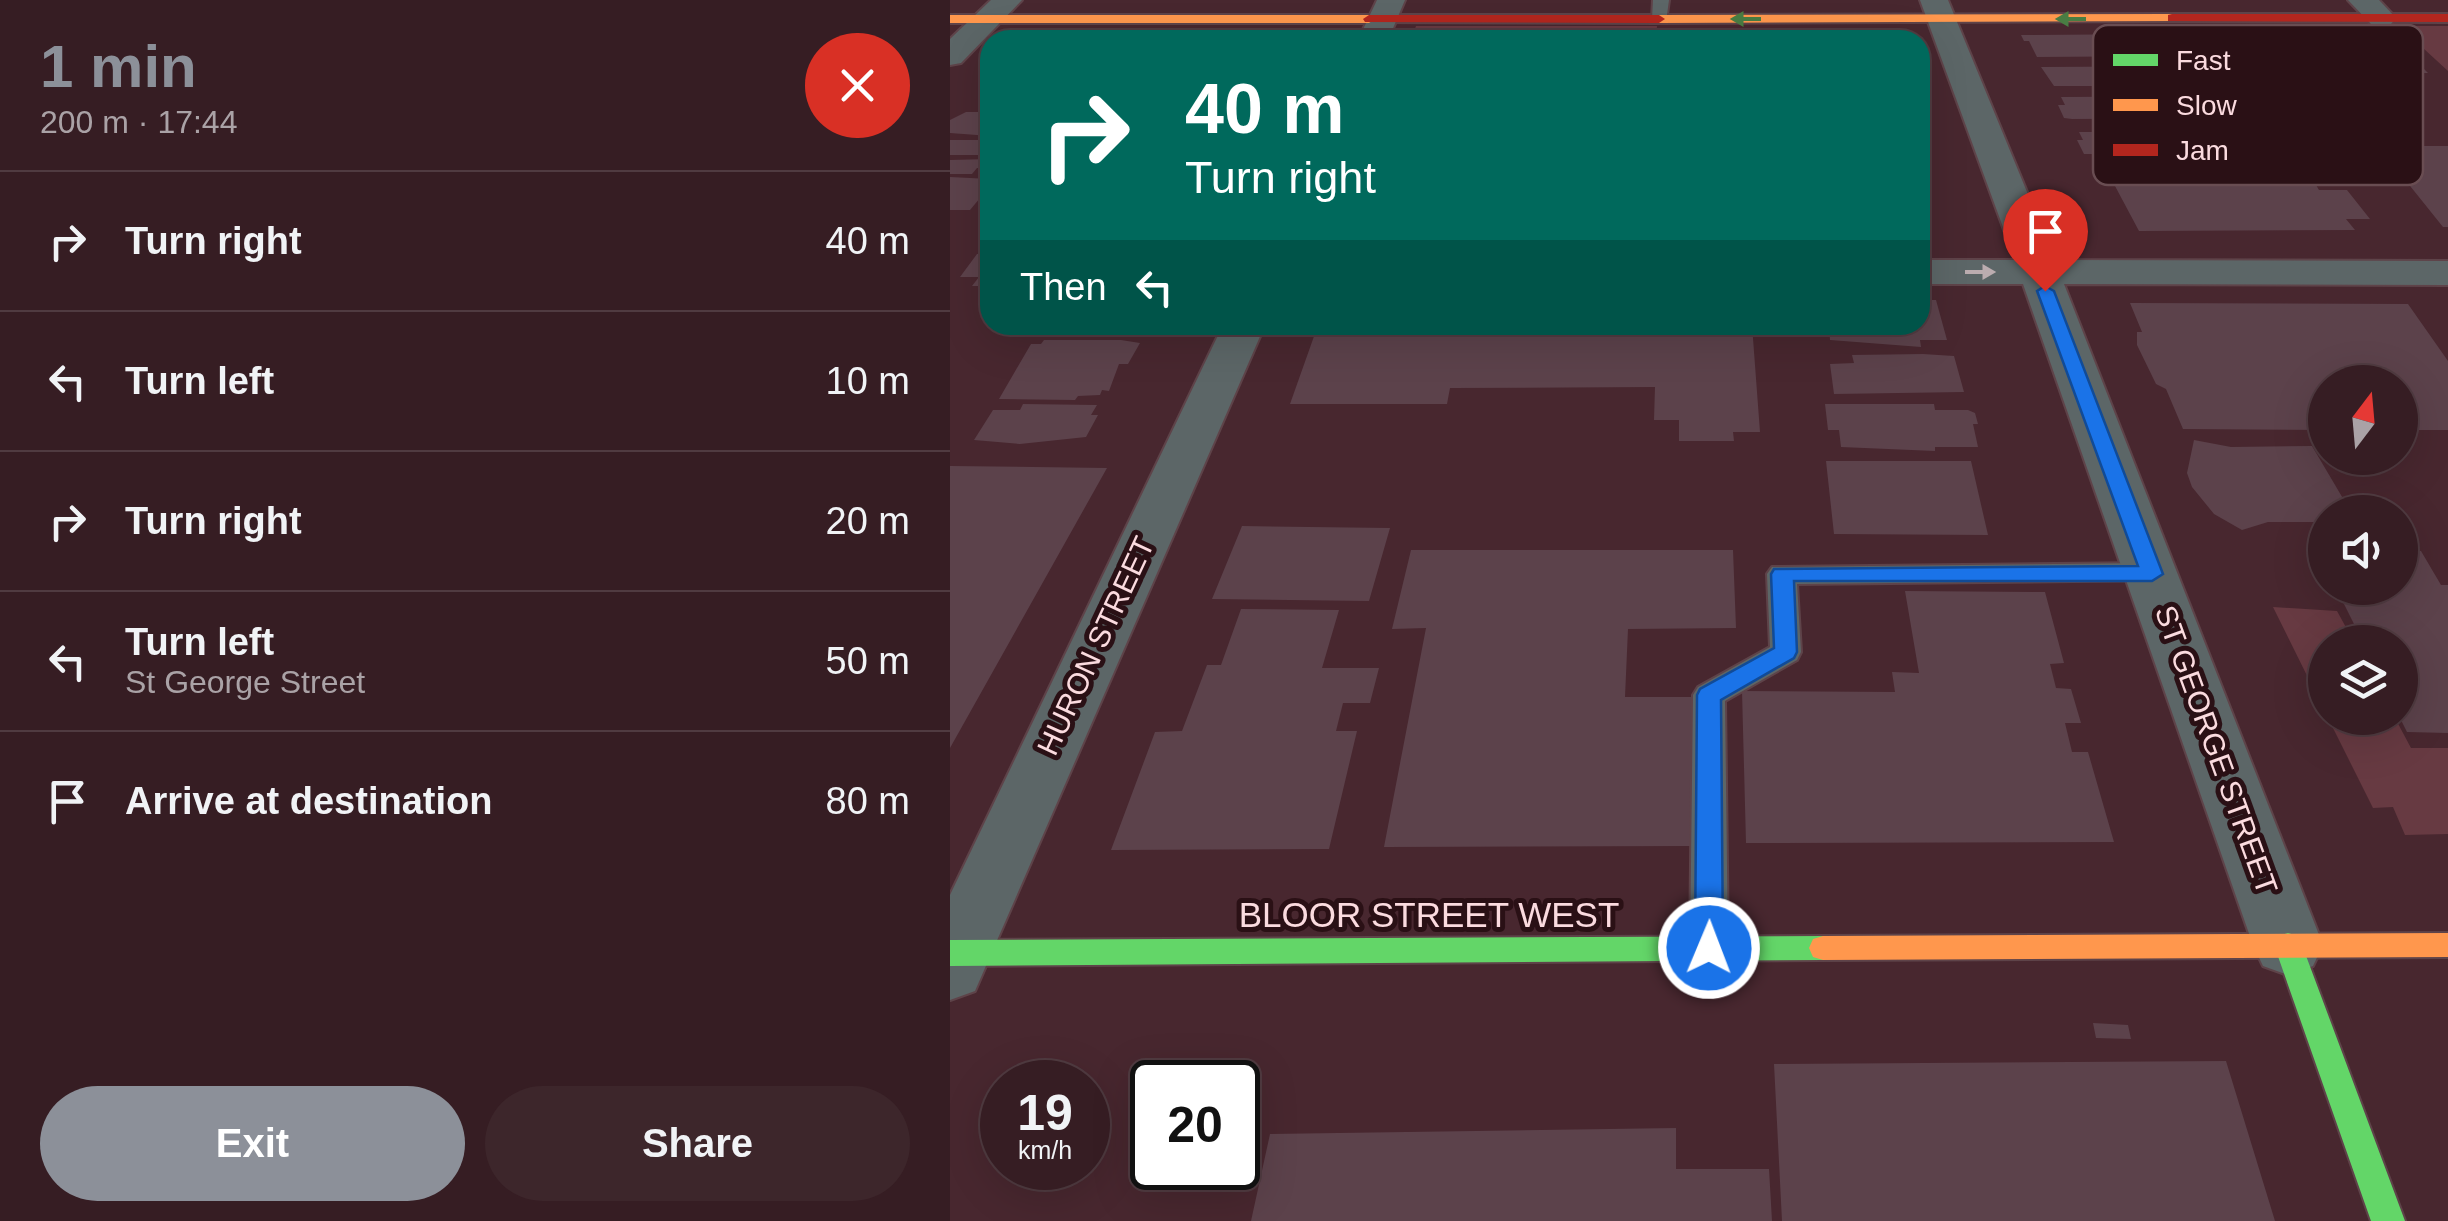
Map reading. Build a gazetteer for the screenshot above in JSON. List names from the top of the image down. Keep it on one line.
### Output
{"streets":{"street":["HURON STREET","ST GEORGE STREET","BLOOR STREET WEST"]},"crossings":[["HURON STREET","BLOOR STREET WEST"],["ST GEORGE STREET","BLOOR STREET WEST"]],"legend":["Fast","Slow","Jam"],"north":"top","page":{"heading":["1 min","200 m · 17:44"],"turn":["40 m","Turn right"],"list":[{"name":"Turn right","value":"40 m"},{"name":"Turn left","value":"10 m"},{"name":"Turn right","value":"20 m"},{"name":"Turn left","note":"St George Street","value":"50 m"},{"name":"Arrive at destination","value":"80 m"}],"then":"Then","speed":"19 km/h","limit":"20","buttons":["Exit","Share"]}}
